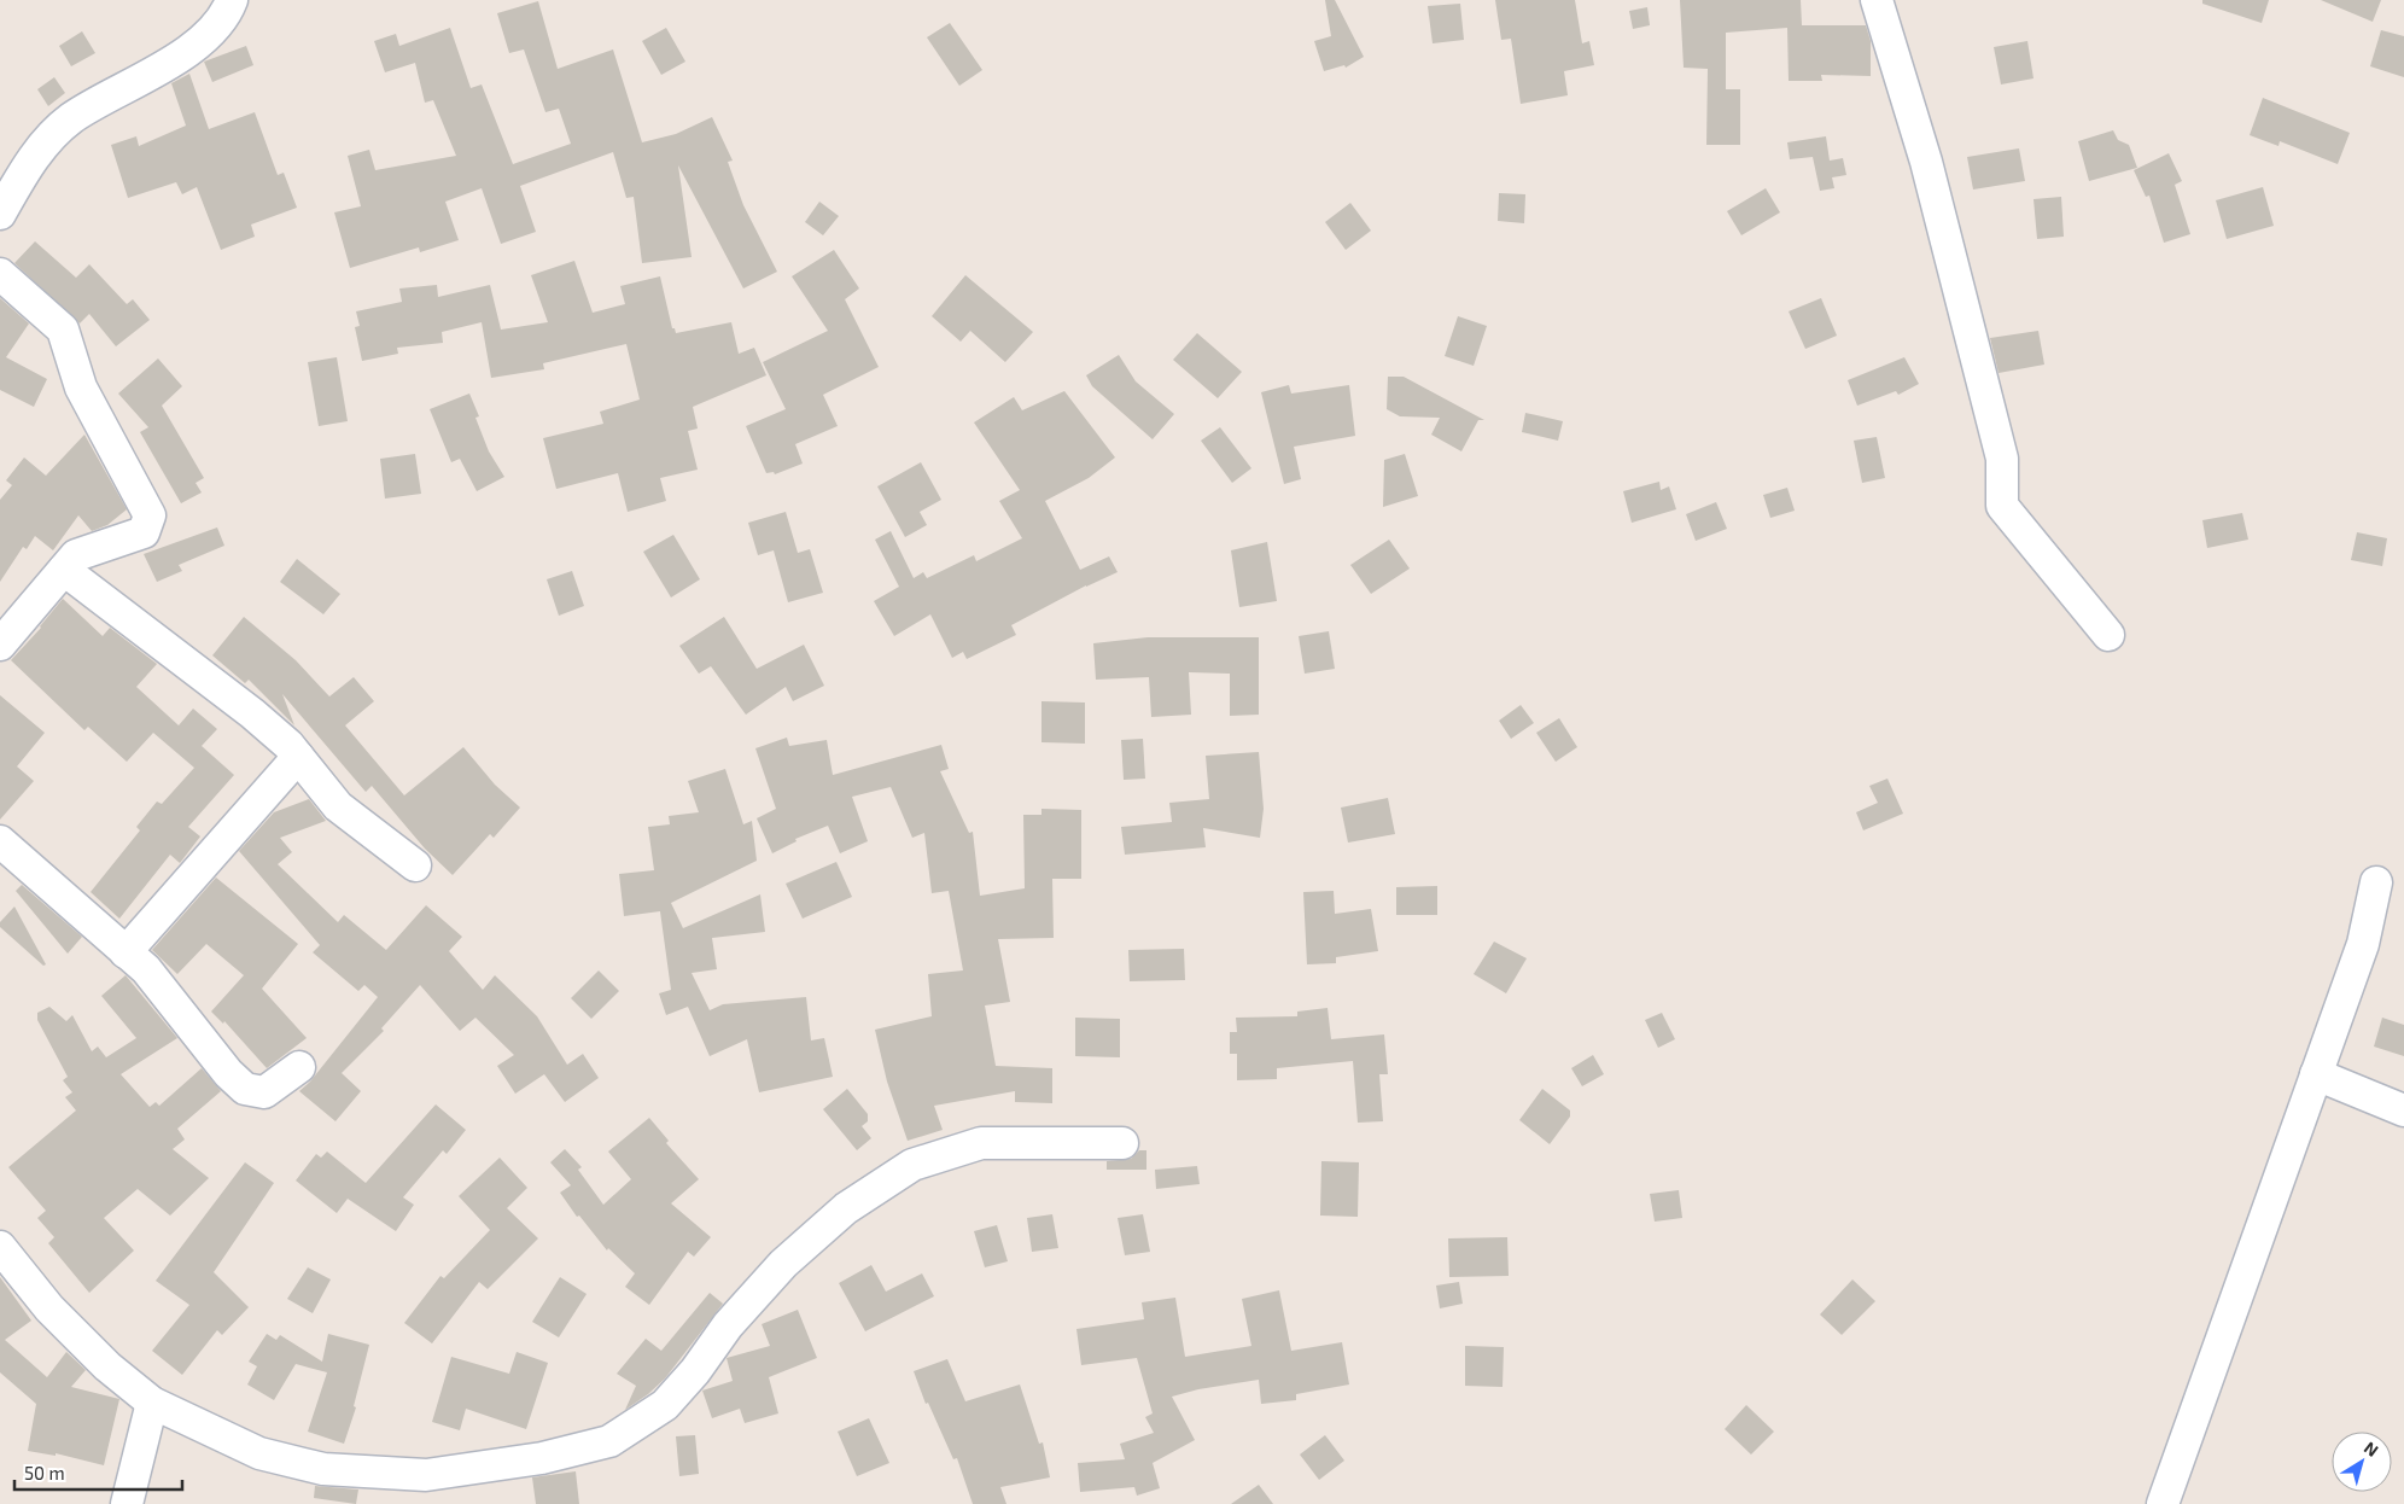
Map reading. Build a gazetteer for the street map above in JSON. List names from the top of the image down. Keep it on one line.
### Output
{"scale_bar":"50 m","north":"top right"}
